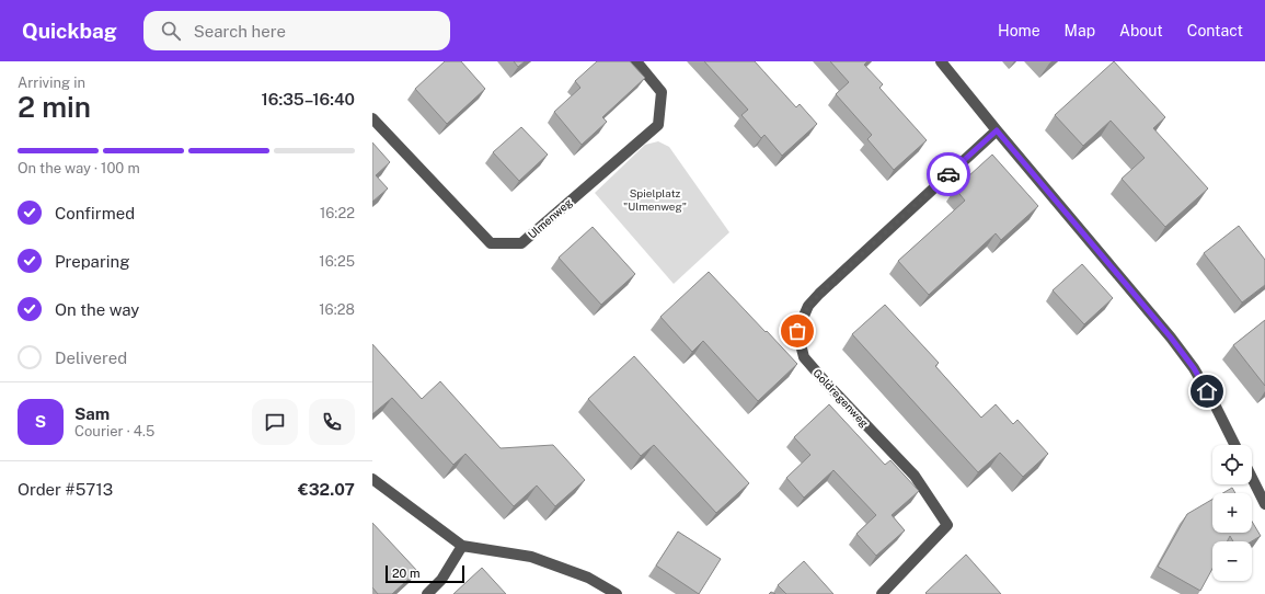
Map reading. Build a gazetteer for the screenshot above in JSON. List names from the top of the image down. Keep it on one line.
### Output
{"streets":{"street":["Ulmenweg","Goldregenweg"]},"parks":["Spielplatz \"Ulmenweg\""],"scale_bar":"20 m","page":{"header":"Quickbag","search":"Search here","nav":["Home","Map","About","Contact"],"heading":["2 min","Arriving in","16:35–16:40"],"panel":["Sam","Courier · 4.5","Order #5713","€32.07"],"bar":"On the way · 100 m","list":[["Confirmed","16:22"],["Preparing","16:25"],["On the way","16:28"],"Delivered"],"round":"S","map_buttons":["+","−"],"scale":"20 m"}}
